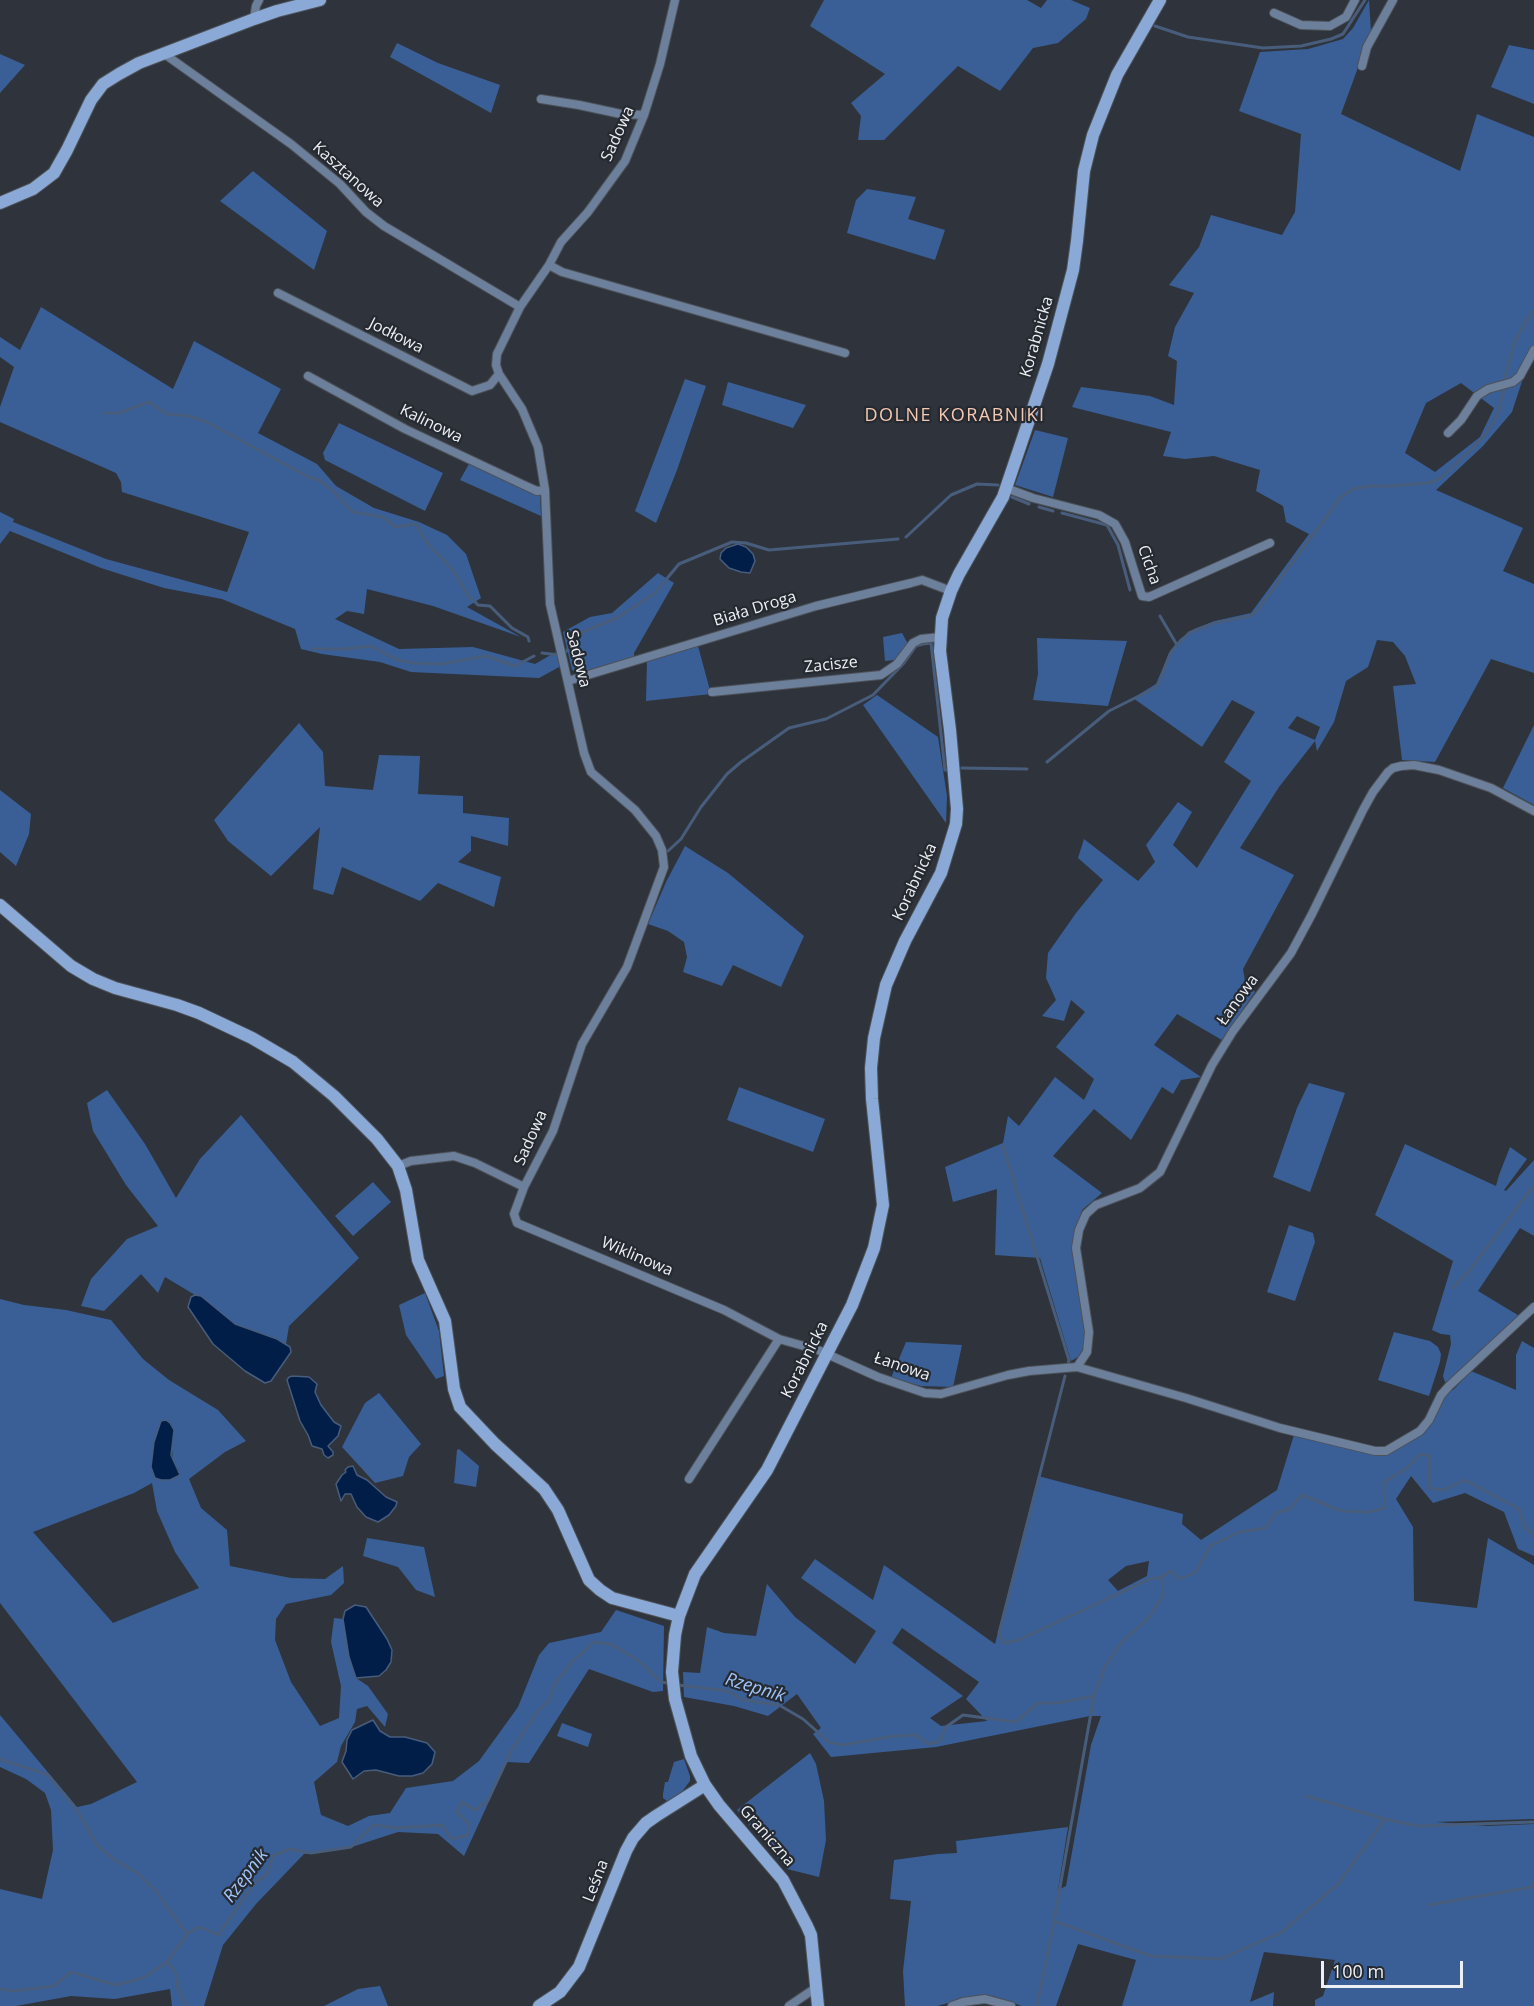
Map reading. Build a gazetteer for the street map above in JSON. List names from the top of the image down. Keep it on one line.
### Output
{"streets":{"street":["Sadowa","Kasztanowa","Jodłowa","Korabnicka","Kalinowa","Cicha","Biała Droga","Zacisze","Łanowa","Wiklinowa","Graniczna","Leśna"]},"crossings":[["Sadowa","Kasztanowa"],["Sadowa","Jodłowa"],["Sadowa","Kalinowa"],["Sadowa","Biała Droga"],["Sadowa","Wiklinowa"],["Korabnicka","Cicha"],["Korabnicka","Biała Droga"],["Korabnicka","Zacisze"],["Korabnicka","Łanowa"],["Korabnicka","Wiklinowa"],["Korabnicka","Graniczna"],["Łanowa","Wiklinowa"],["Graniczna","Leśna"]],"districts":["DOLNE KORABNIKI"],"water":["Rzepnik"],"scale_bar":"100 m"}
